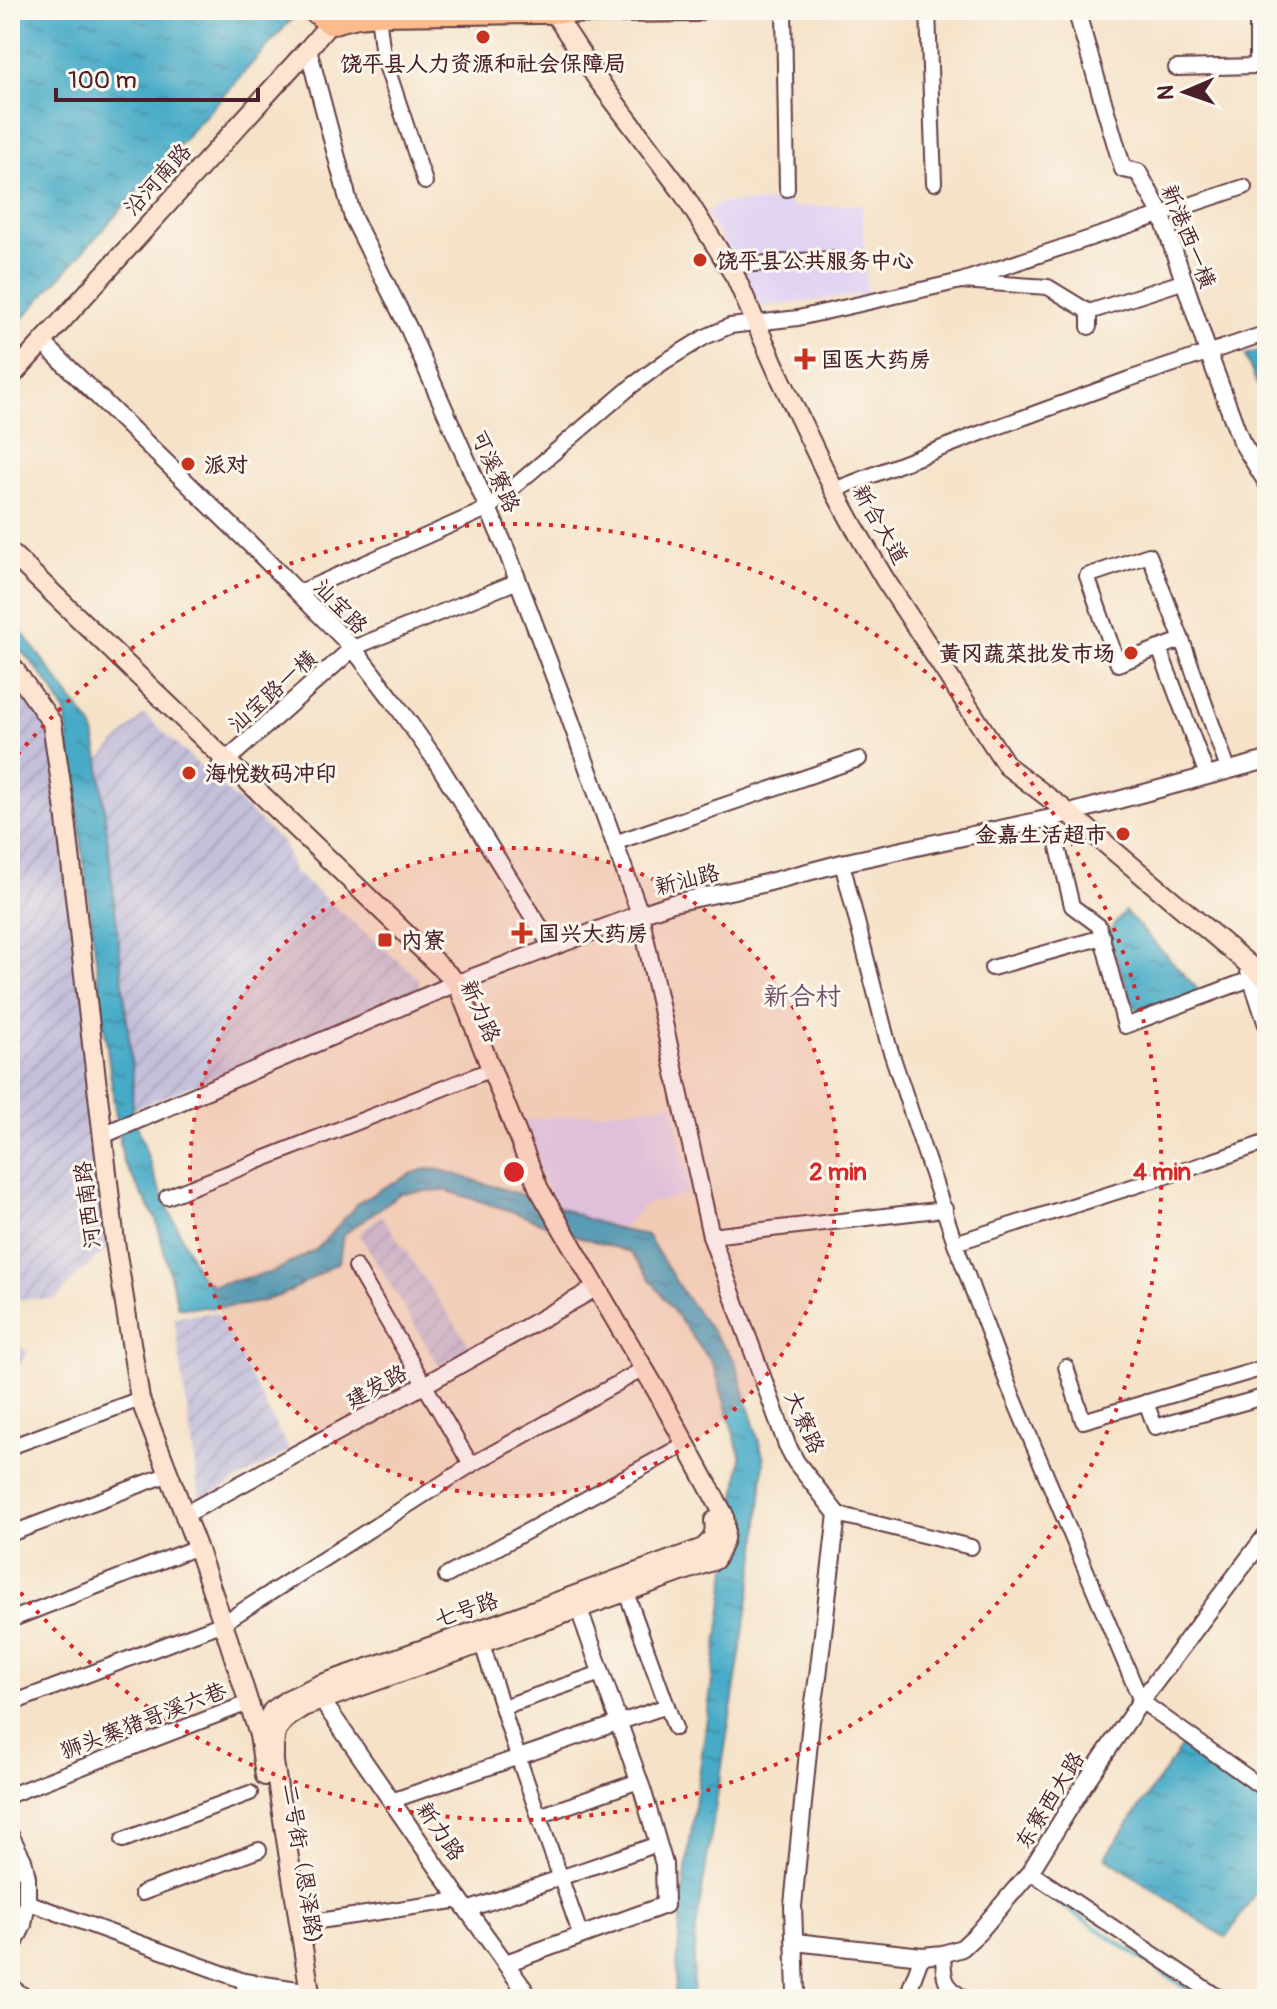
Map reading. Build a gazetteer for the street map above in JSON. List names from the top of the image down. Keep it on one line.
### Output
{"streets":{"main road":["沿河南路","新合大道","新力路","河西南路","七号路","二号街（恩泽路)"],"street":["新港西一横","可溪寮路","汕宝路","汕宝路一横","新汕路","建发路","大寮路","狮头寨猪哥溪六巷","东寮西大路"]},"crossings":[["沿河南路","可溪寮路"],["沿河南路","汕宝路"],["可溪寮路","新汕路"],["可溪寮路","大寮路"],["新合大道","新汕路"],["汕宝路","汕宝路一横"],["汕宝路","新汕路"],["汕宝路一横","新力路"],["新汕路","新力路"],["新汕路","河西南路"],["新汕路","大寮路"],["新力路","建发路"],["新力路","七号路"],["河西南路","建发路"],["河西南路","七号路"],["河西南路","狮头寨猪哥溪六巷"],["河西南路","二号街（恩泽路)"],["七号路","二号街（恩泽路)"]],"districts":["新合村"],"places":{"other":["饶平县人力资源和社会保障局","饶平县公共服务中心","派对","黄冈蔬菜批发市场","海悦数码冲印","金嘉生活超市"],"health":["国医大药房","国兴大药房"],"transit":["内寮"]},"scale_bar":"100 m","north":"left","rings":["2 min","4 min"]}
